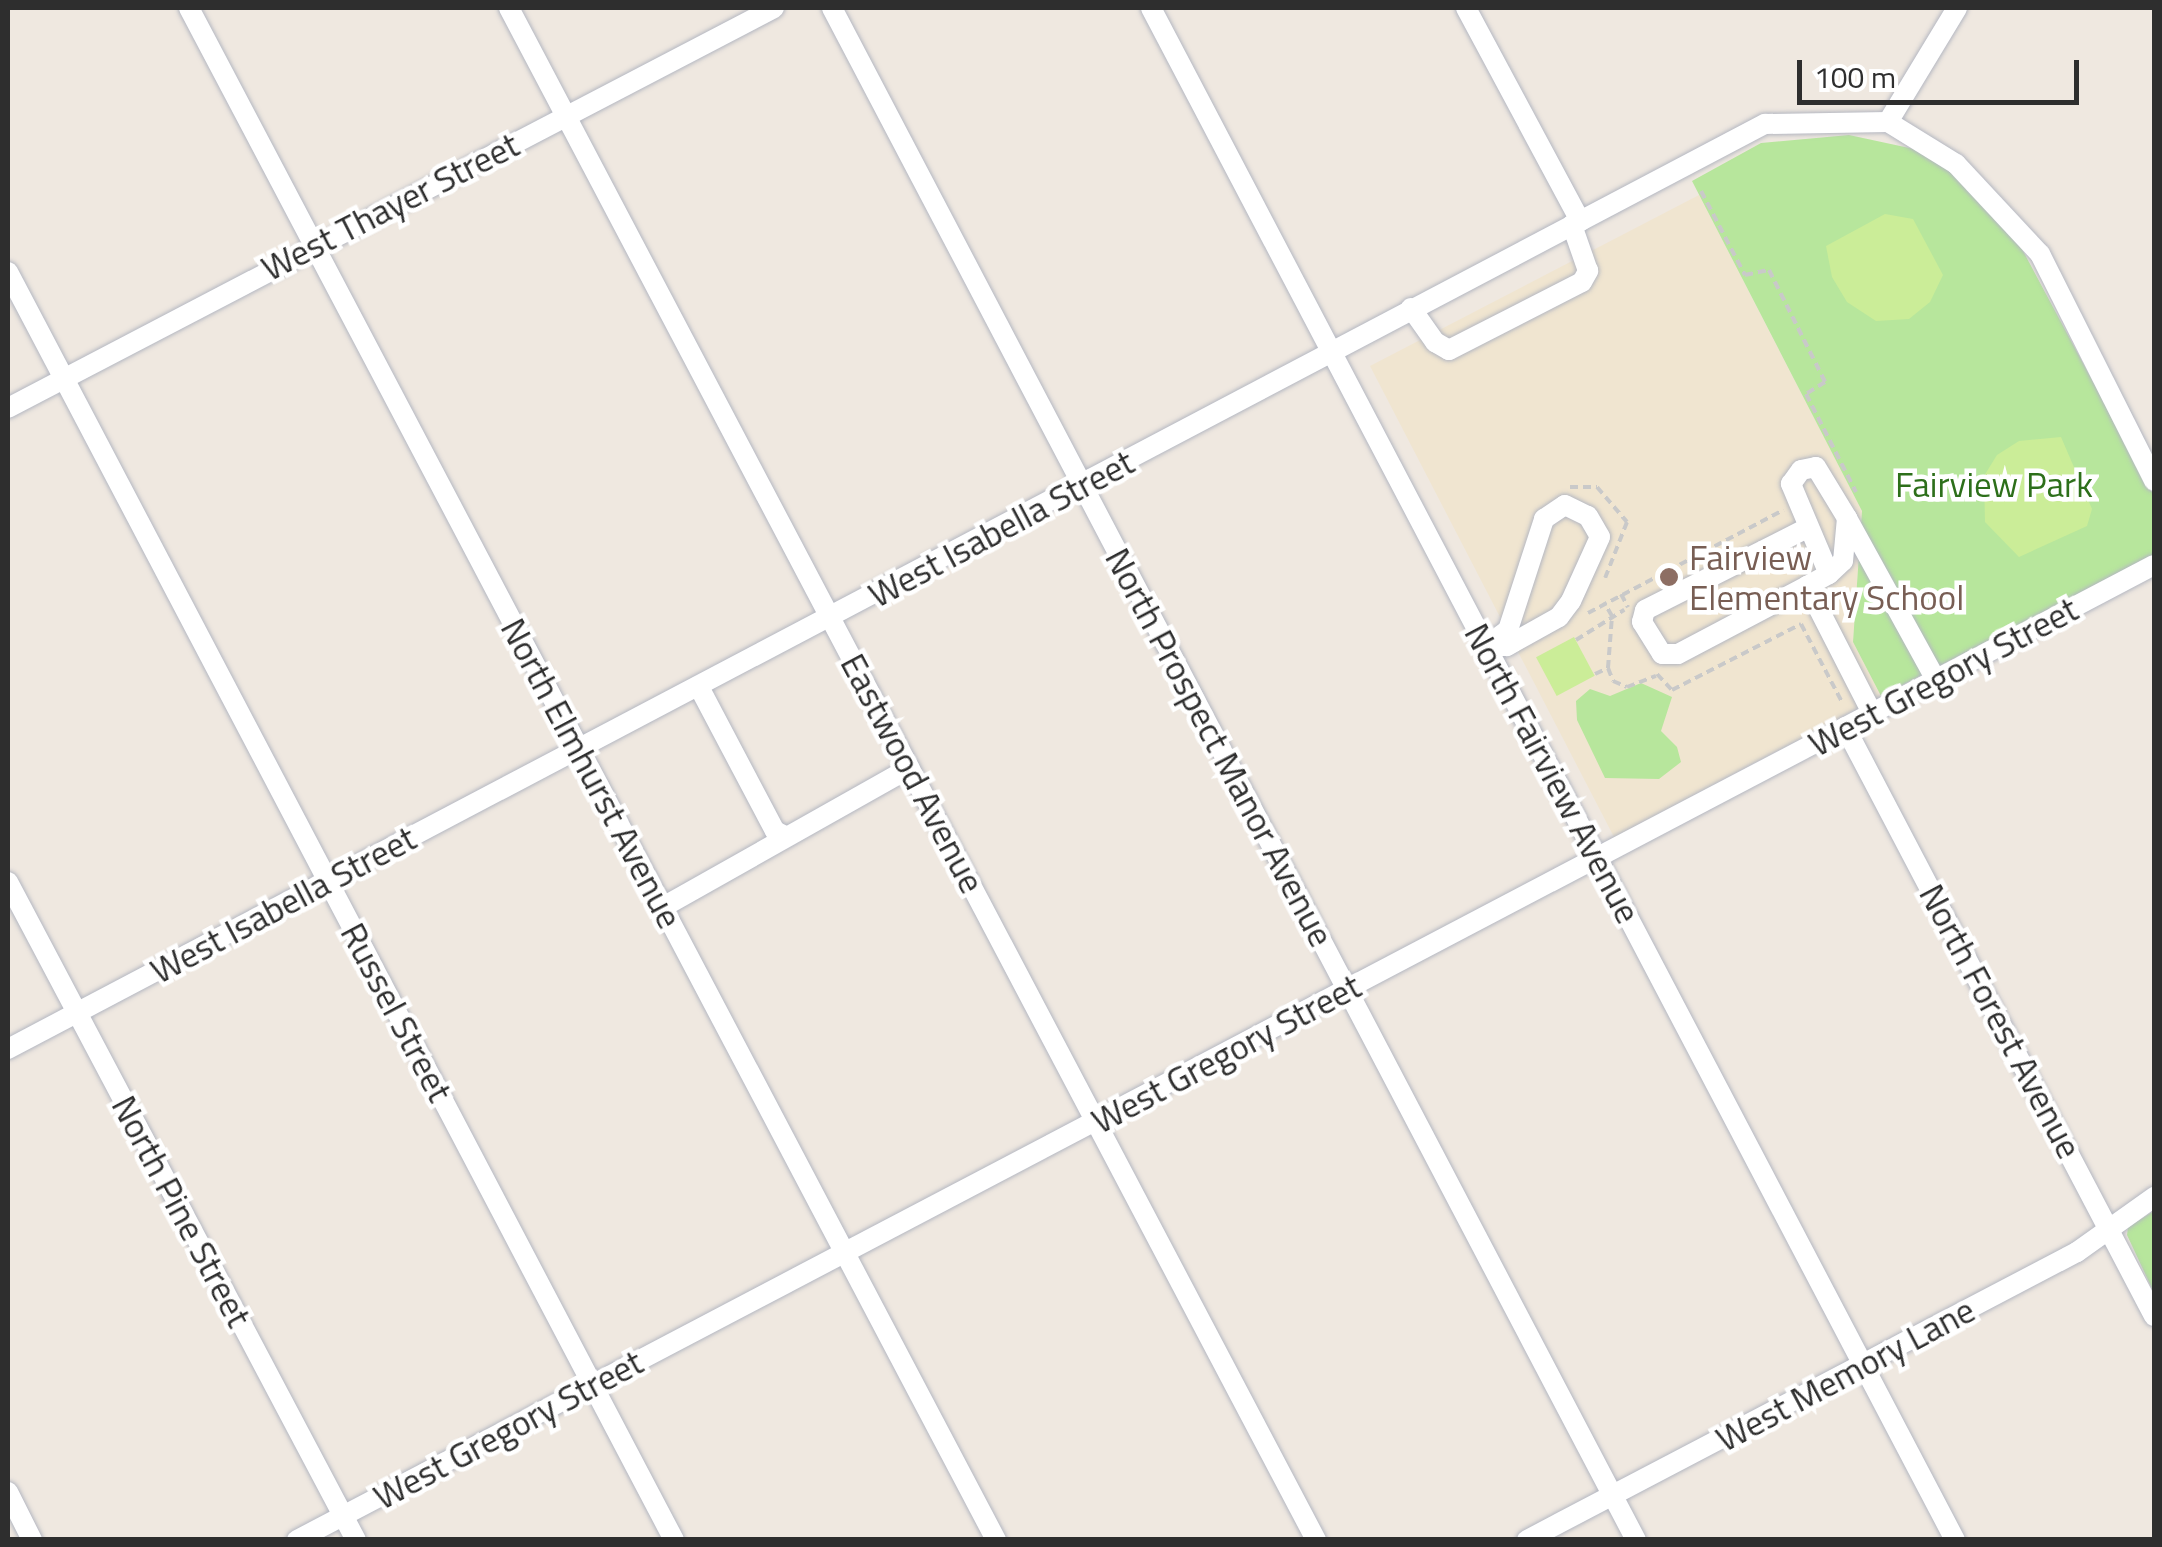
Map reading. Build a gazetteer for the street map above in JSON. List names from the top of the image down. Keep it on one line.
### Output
{"streets":{"street":["West Thayer Street","West Isabella Street","West Gregory Street","North Prospect Manor Avenue","North Elmhurst Avenue","Eastwood Avenue","North Fairview Avenue","Russel Street","North Forest Avenue","North Pine Street","West Memory Lane"]},"crossings":[["West Thayer Street","North Elmhurst Avenue"],["West Thayer Street","Eastwood Avenue"],["West Thayer Street","Russel Street"],["West Isabella Street","North Prospect Manor Avenue"],["West Isabella Street","North Elmhurst Avenue"],["West Isabella Street","Eastwood Avenue"],["West Isabella Street","North Fairview Avenue"],["West Isabella Street","Russel Street"],["West Isabella Street","North Pine Street"],["West Gregory Street","North Prospect Manor Avenue"],["West Gregory Street","North Elmhurst Avenue"],["West Gregory Street","Eastwood Avenue"],["West Gregory Street","North Fairview Avenue"],["West Gregory Street","Russel Street"],["West Gregory Street","North Forest Avenue"],["West Gregory Street","North Pine Street"],["North Prospect Manor Avenue","West Memory Lane"],["North Fairview Avenue","West Memory Lane"],["North Forest Avenue","West Memory Lane"]],"parks":["Fairview Park"],"places":["Fairview Elementary School"],"scale_bar":"100 m"}
